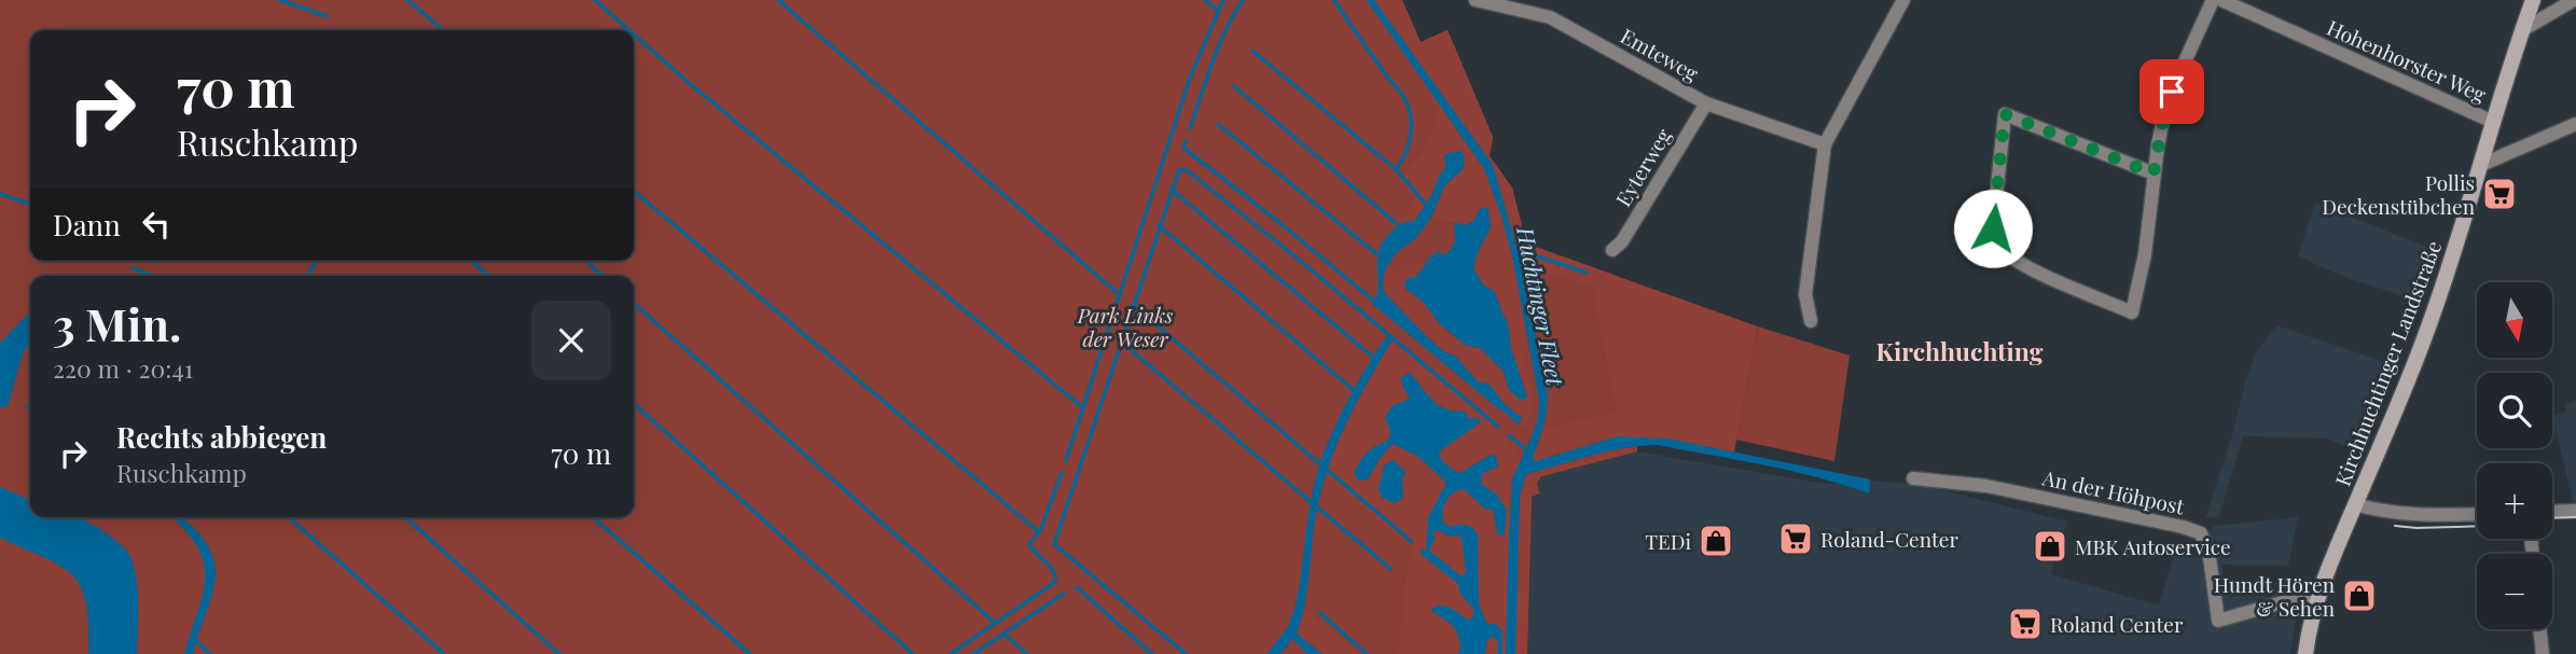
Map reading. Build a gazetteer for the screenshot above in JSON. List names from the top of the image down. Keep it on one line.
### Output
{"streets":{"main road":["Kirchhuchtinger Landstraße"],"street":["Emteweg","Hohenhorster Weg","Eyterweg","An der Höhpost"]},"crossings":[["Emteweg","Eyterweg"],["Hohenhorster Weg","Kirchhuchtinger Landstraße"],["Kirchhuchtinger Landstraße","An der Höhpost"]],"districts":["Kirchhuchting"],"water":["Huchtinger Fleet"],"parks":["Park Links der Weser"],"places":{"supermarket":["Pollis Deckenstübchen","Roland-Center","Roland Center"],"shop":["TEDi","MBK Autoservice","Hundt Hören & Sehen"]},"north":"bottom","page":{"turn":["70 m","Ruschkamp"],"then":"Dann","heading":["3 Min.","220 m · 20:41"],"map_buttons":["+","−"],"list":[{"name":"Rechts abbiegen","note":"Ruschkamp","value":"70 m"}]}}
